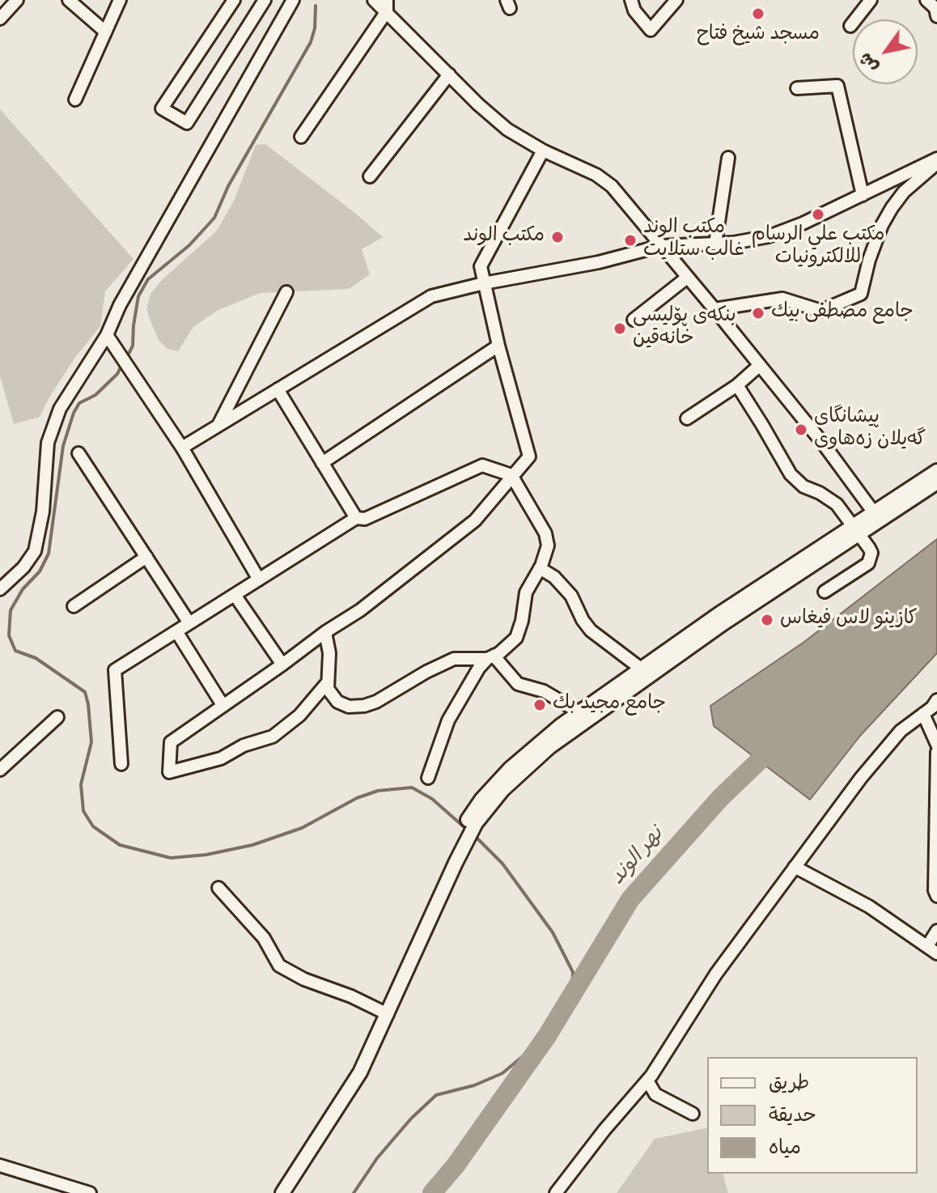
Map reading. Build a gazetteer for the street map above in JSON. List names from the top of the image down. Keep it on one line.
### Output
{"water":["نهر الوند"],"places":["مسجد شيخ فتاح","مكتب علي الرسام للالكترونيات","مكتب الوند","مكتب الوند غالب ستلايت","جامع مصطفى بيك","بنکەی پۆلیسی خانەقین","پیشانگای گەیلان زەهاوی","كازينو لاس فيغاس","جامع مجيد بك"],"legend":["طريق","حديقة","مياه"],"north":"bottom left"}
